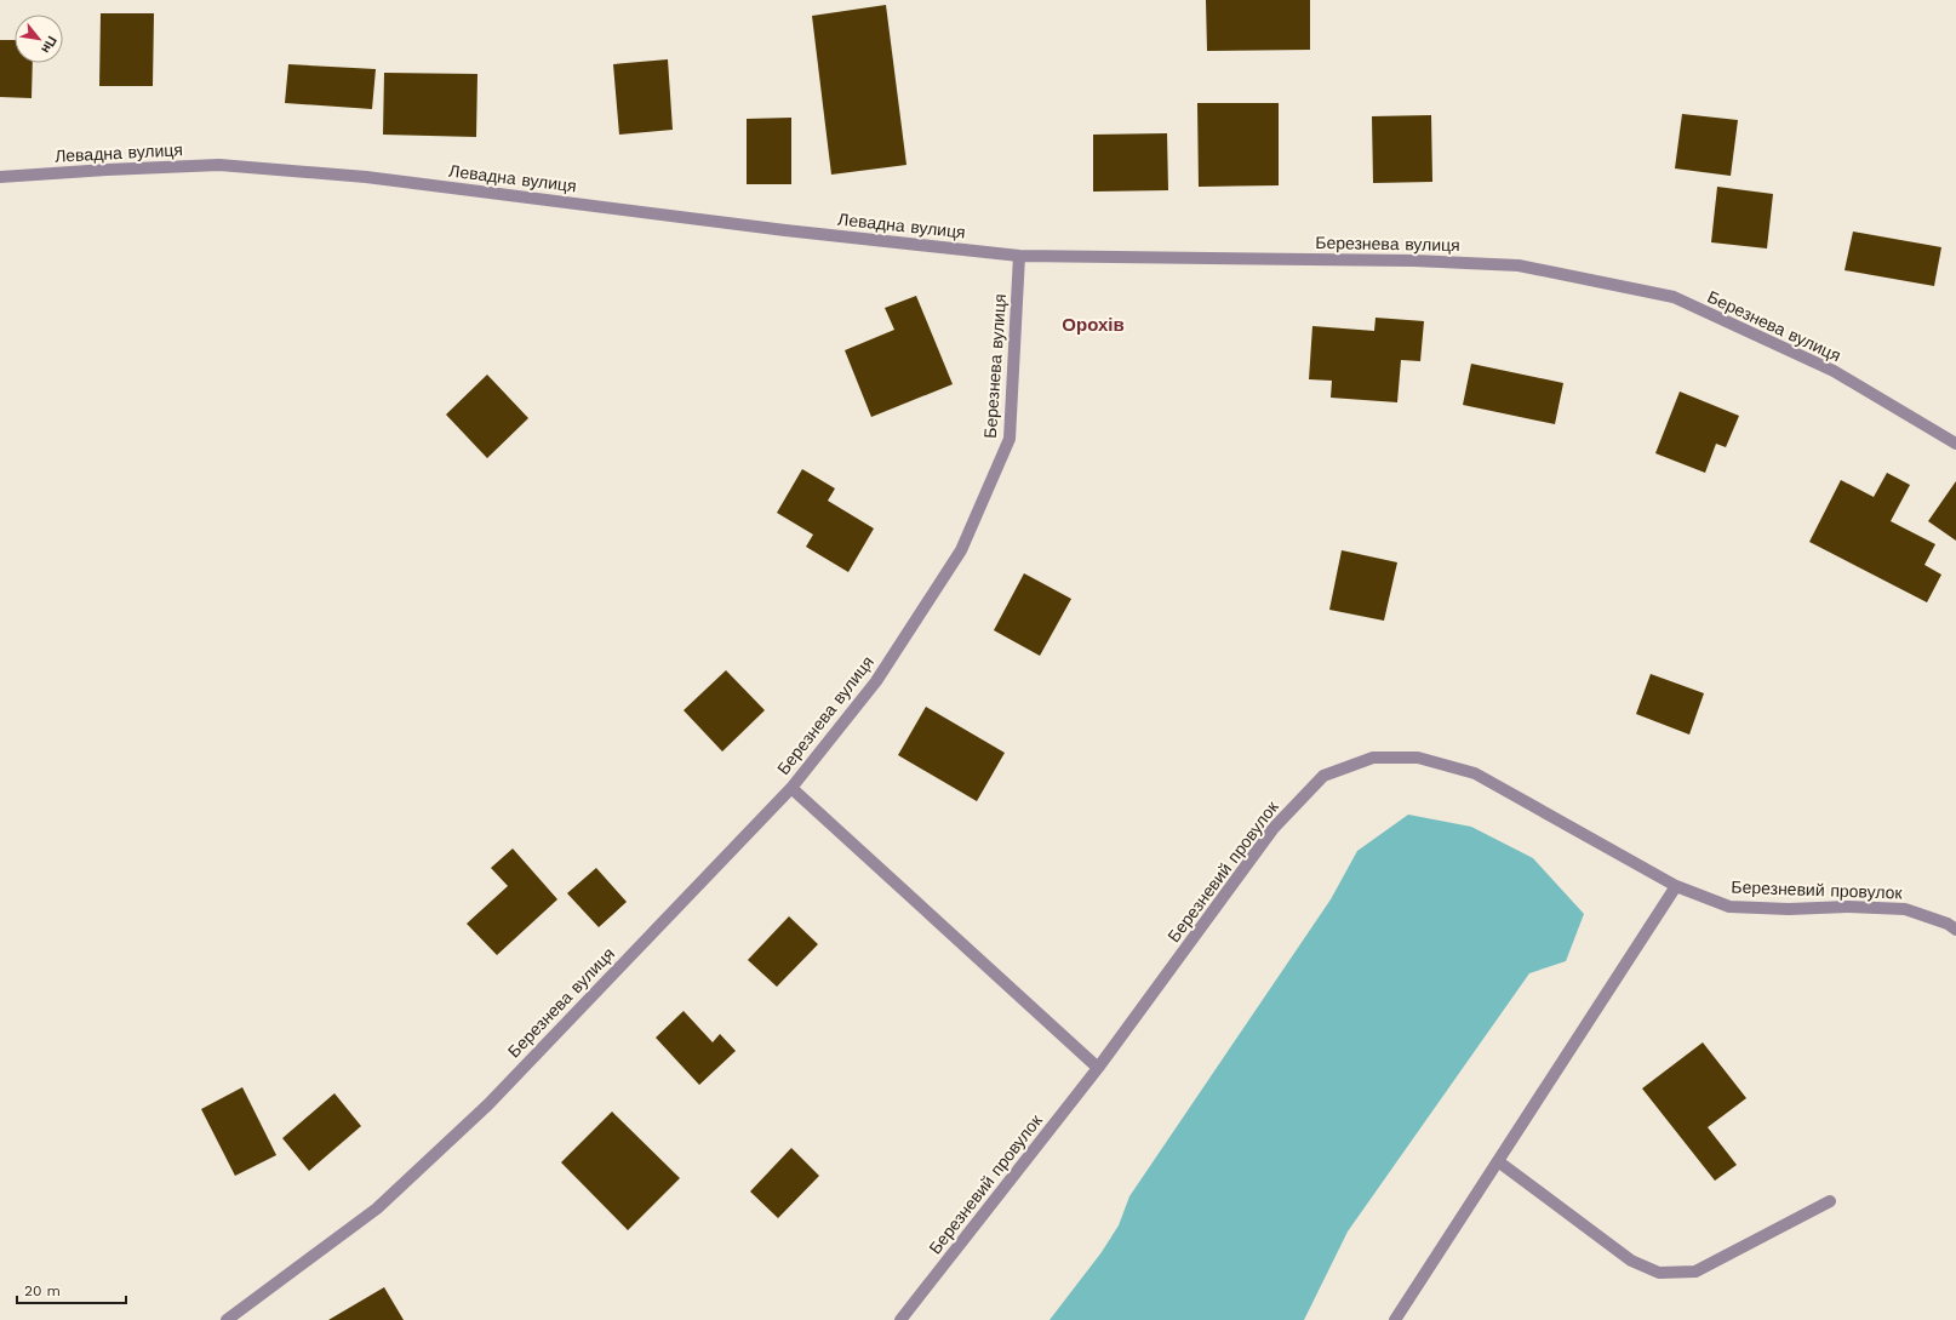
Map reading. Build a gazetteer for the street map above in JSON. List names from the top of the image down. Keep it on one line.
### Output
{"streets":{"street":["Левадна вулиця","Березнева вулиця","Березневий провулок"]},"crossings":[["Левадна вулиця","Березнева вулиця"]],"districts":["Орохів"],"scale_bar":"20 m","north":"bottom right"}
